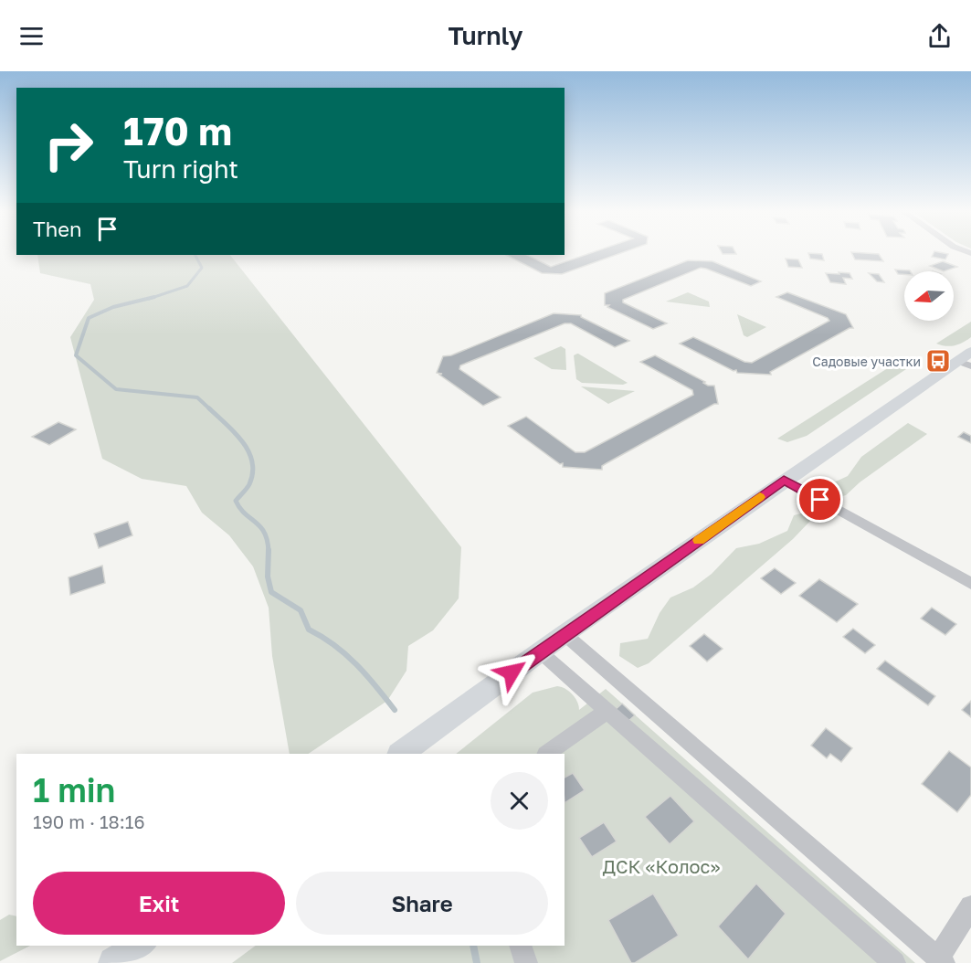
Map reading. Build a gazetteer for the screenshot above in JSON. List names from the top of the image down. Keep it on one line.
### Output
{"parks":["ДСК «Колос»"],"places":{"bus stop":["Садовые участки"]},"north":"left","page":{"header":"Turnly","turn":["170 m","Turn right"],"then":"Then","heading":["1 min","190 m · 18:16"],"buttons":["Exit","Share"]}}
